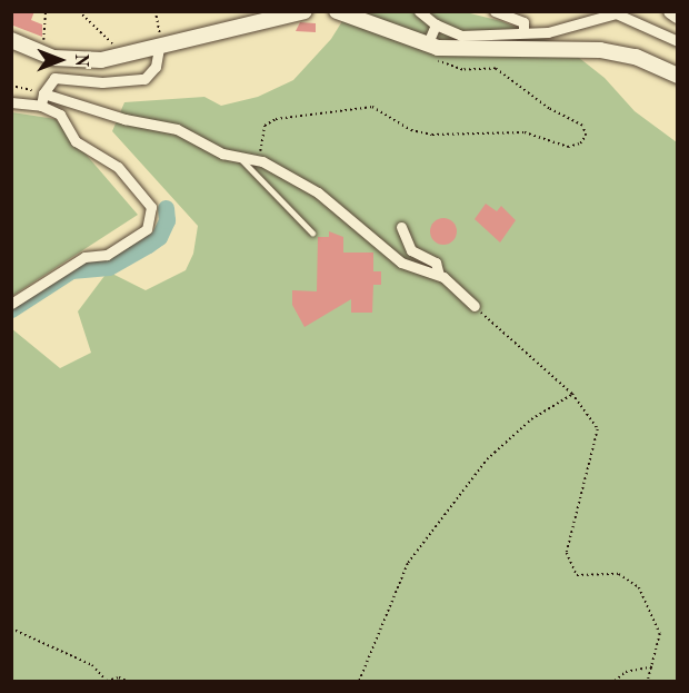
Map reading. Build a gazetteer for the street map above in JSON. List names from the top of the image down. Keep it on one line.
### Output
{"north":"right"}
